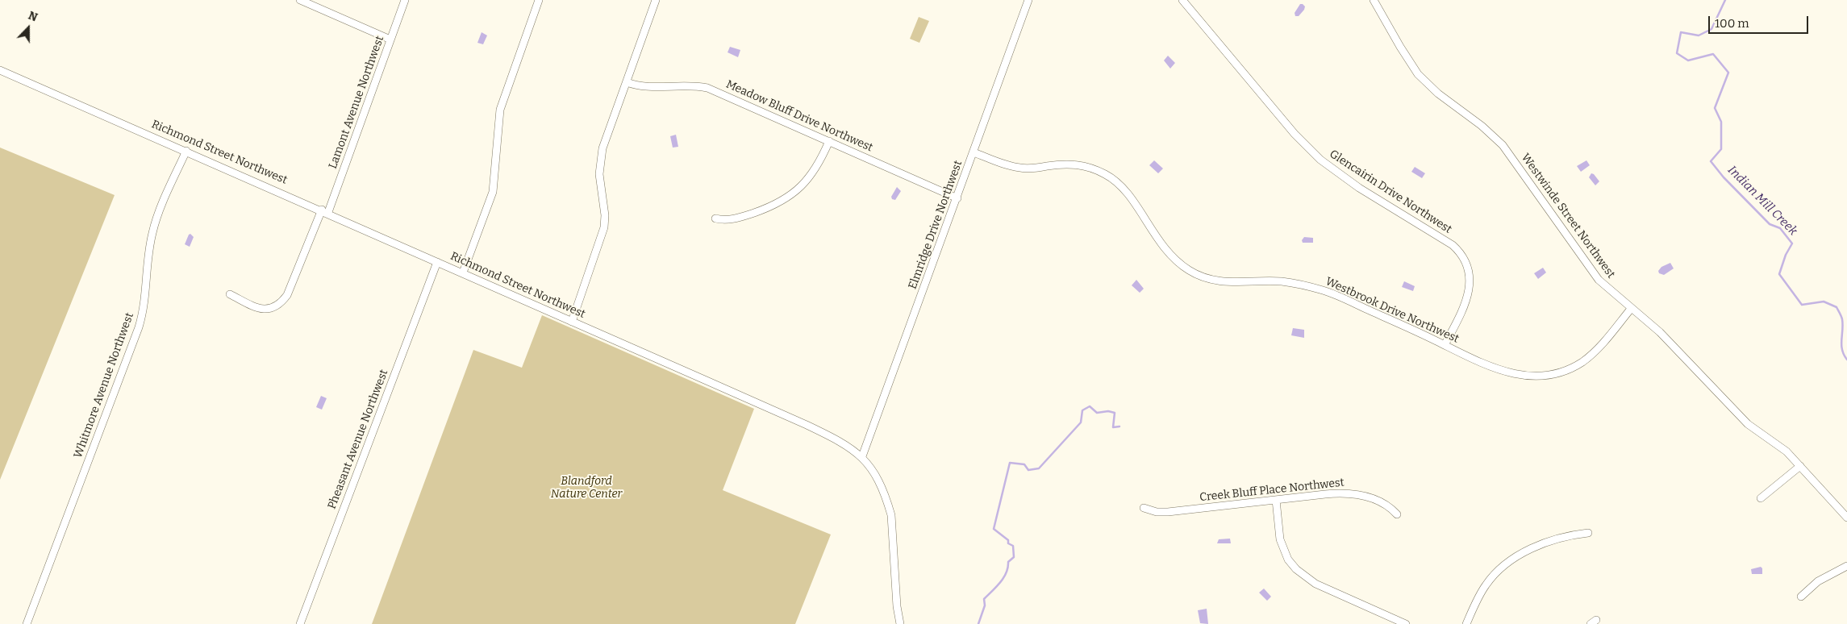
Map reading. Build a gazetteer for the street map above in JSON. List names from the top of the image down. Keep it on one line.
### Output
{"streets":{"street":["Lamont Avenue Northwest","Meadow Bluff Drive Northwest","Richmond Street Northwest","Glencairin Drive Northwest","Westwinde Street Northwest","Elmridge Drive Northwest","Westbrook Drive Northwest","Whitmore Avenue Northwest","Pheasant Avenue Northwest","Creek Bluff Place Northwest"]},"crossings":[["Lamont Avenue Northwest","Richmond Street Northwest"],["Meadow Bluff Drive Northwest","Elmridge Drive Northwest"],["Richmond Street Northwest","Elmridge Drive Northwest"],["Richmond Street Northwest","Whitmore Avenue Northwest"],["Richmond Street Northwest","Pheasant Avenue Northwest"],["Glencairin Drive Northwest","Westbrook Drive Northwest"],["Westwinde Street Northwest","Westbrook Drive Northwest"],["Elmridge Drive Northwest","Westbrook Drive Northwest"]],"water":["Indian Mill Creek"],"parks":["Blandford Nature Center"],"scale_bar":"100 m","north":"top"}
